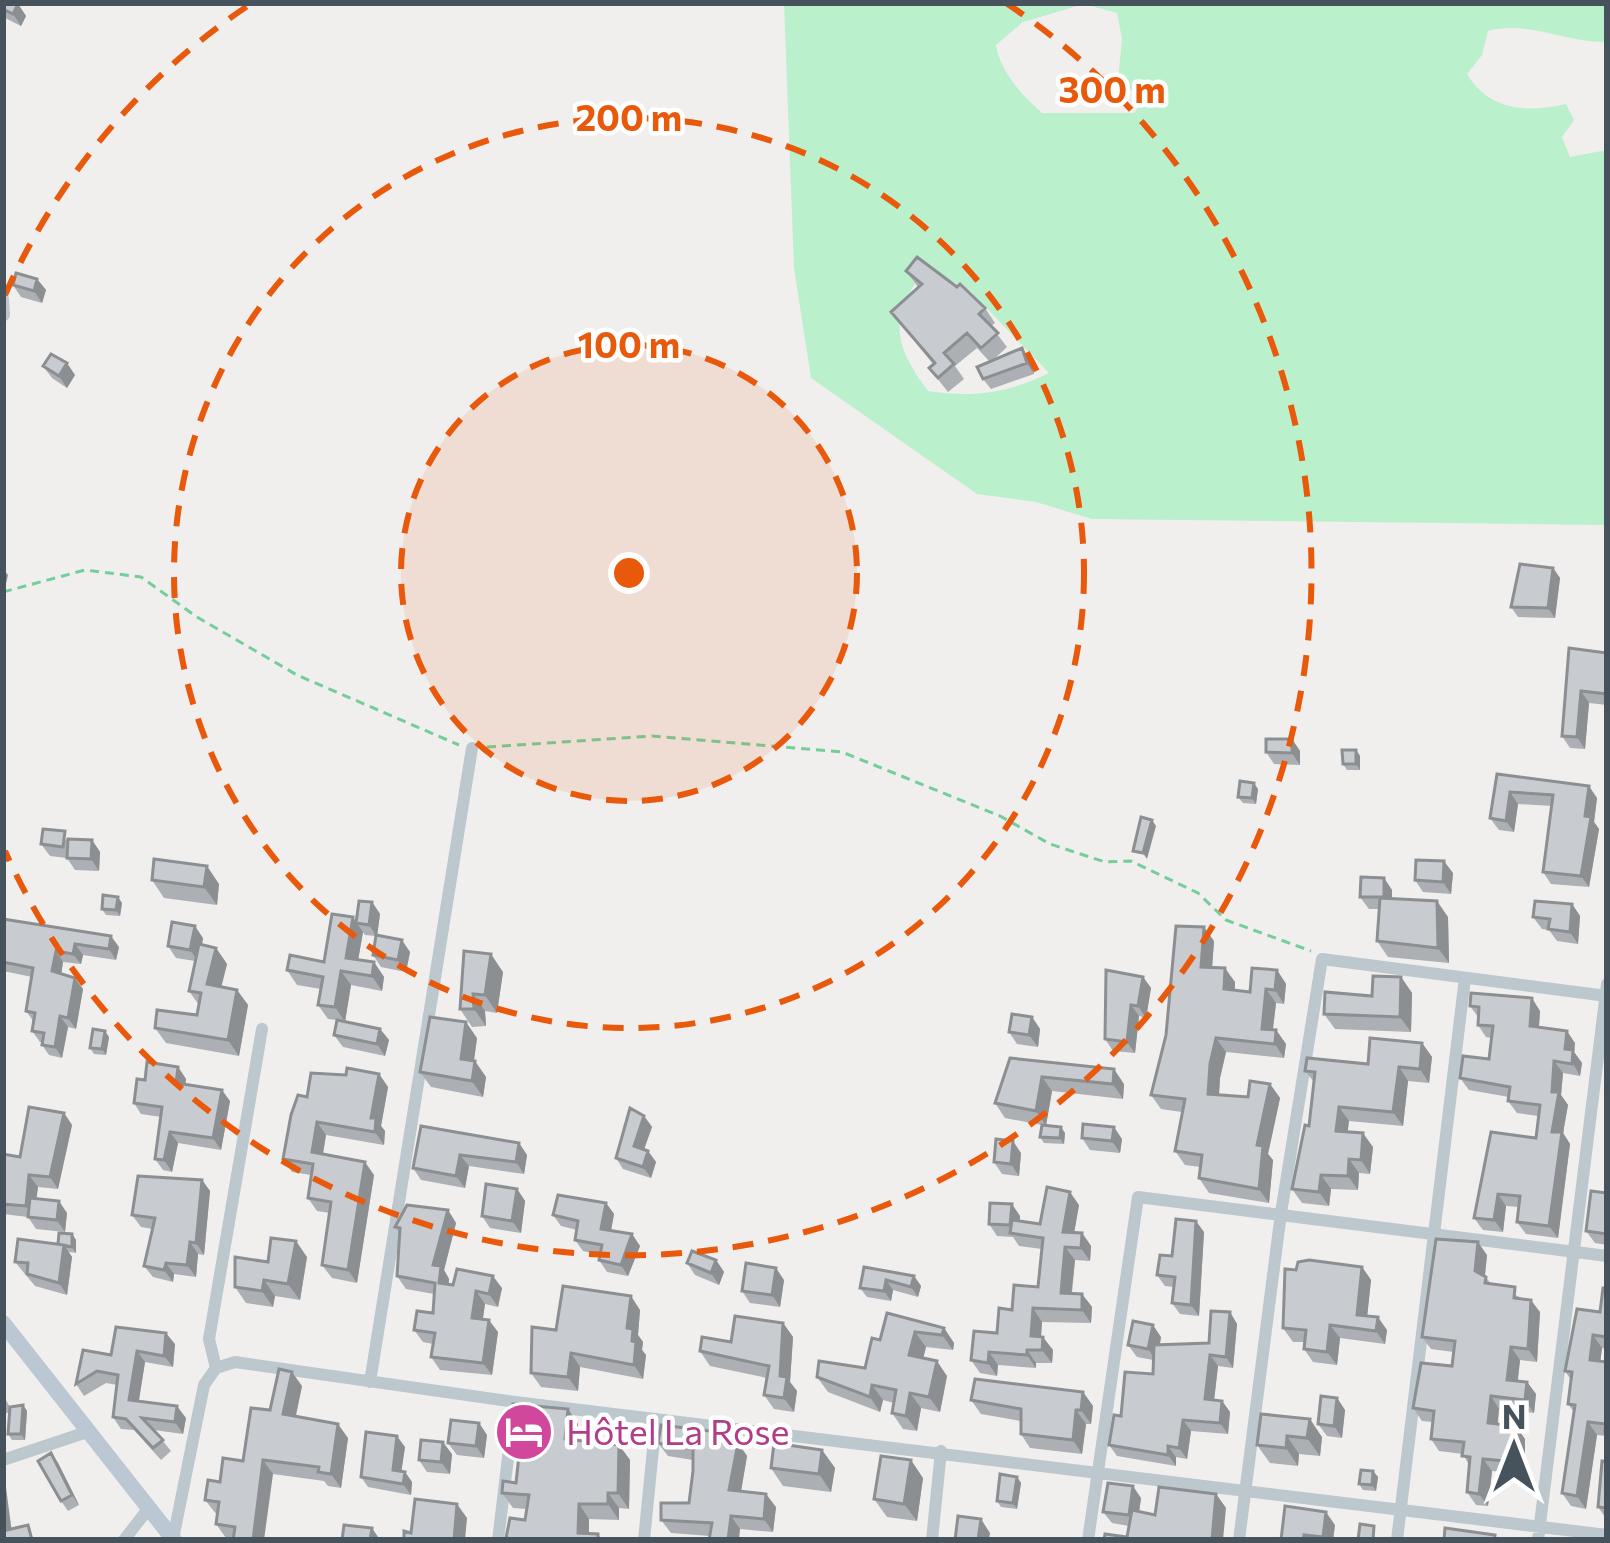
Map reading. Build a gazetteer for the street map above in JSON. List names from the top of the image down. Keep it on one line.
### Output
{"places":{"hotel":["Hôtel La Rose"]},"north":"top","rings":["300 m","200 m","100 m"]}
